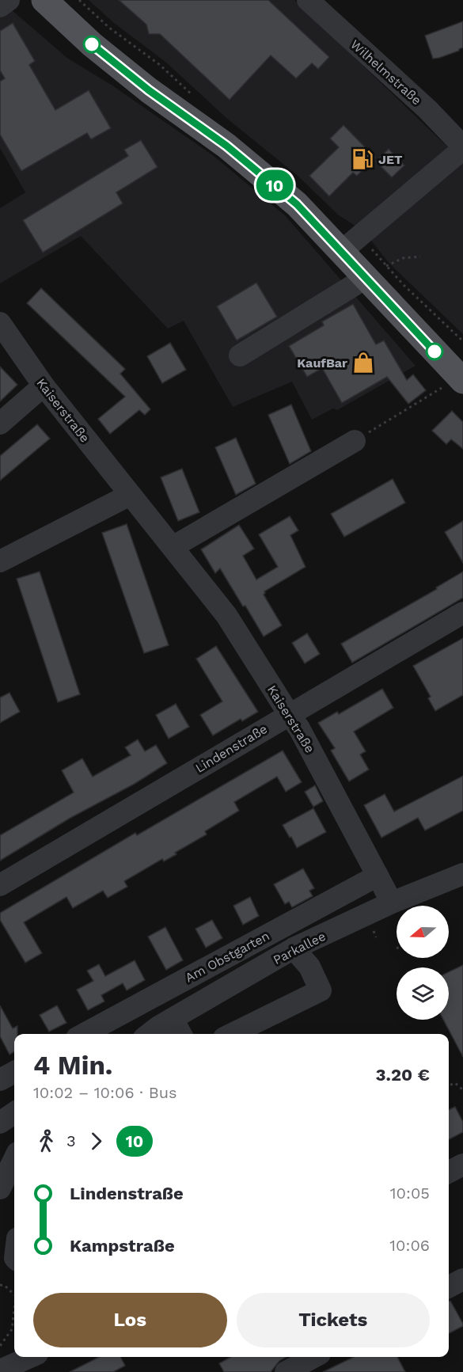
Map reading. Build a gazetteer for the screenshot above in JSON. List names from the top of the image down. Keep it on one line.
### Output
{"streets":{"street":["Wilhelmstraße","Kaiserstraße","Lindenstraße","Parkallee","Am Obstgarten"]},"crossings":[["Kaiserstraße","Lindenstraße"],["Kaiserstraße","Parkallee"],["Kaiserstraße","Am Obstgarten"]],"places":{"fuel station":["JET"],"shop":["KaufBar"]},"lines":["bus line 10"],"north":"left","page":{"on_map":"10","heading":["4 Min.","10:02 – 10:06 · Bus","3.20 €"],"legs":["3","10"],"list":[{"name":"Lindenstraße","value":"10:05"},{"name":"Kampstraße","value":"10:06"}],"buttons":["Los","Tickets"]}}
